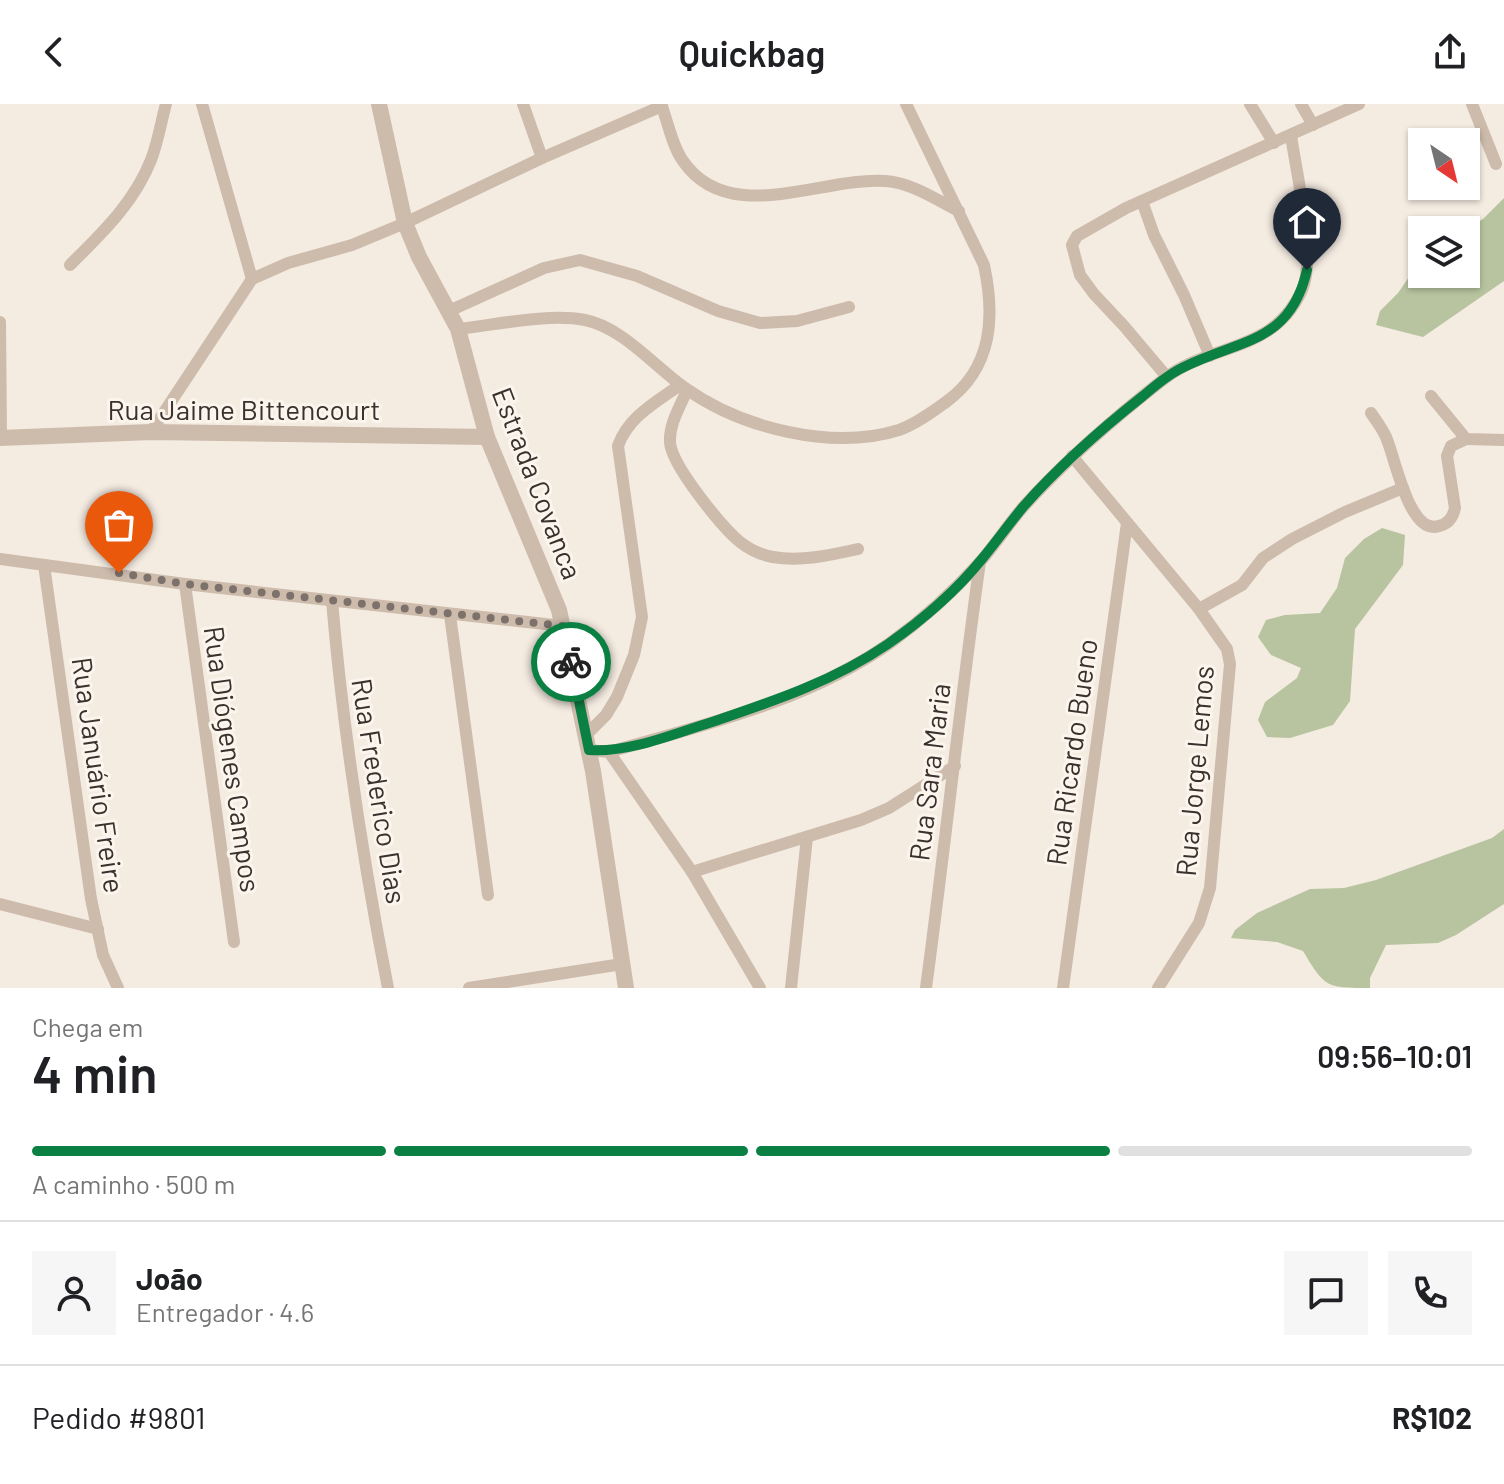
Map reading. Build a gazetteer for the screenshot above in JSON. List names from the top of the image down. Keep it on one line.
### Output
{"streets":{"street":["Rua Jaime Bittencourt","Estrada Covanca","Rua Ricardo Bueno","Rua Diógenes Campos","Rua Jorge Lemos","Rua Sara Maria","Rua Januário Freire","Rua Frederico Dias"]},"crossings":[["Rua Jaime Bittencourt","Estrada Covanca"],["Rua Ricardo Bueno","Rua Jorge Lemos"]],"north":"bottom right","page":{"header":"Quickbag","heading":["4 min","Chega em","09:56–10:01"],"panel":["João","Entregador · 4.6","Pedido #9801","R$102"],"bar":"A caminho · 500 m"}}
